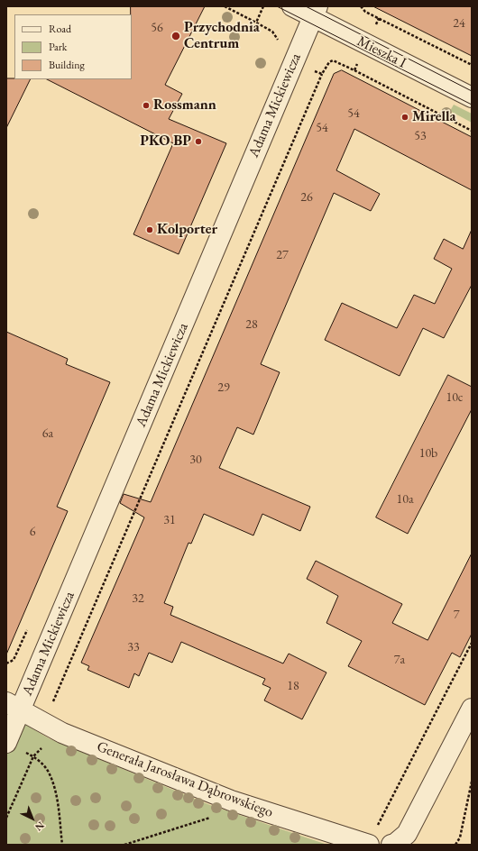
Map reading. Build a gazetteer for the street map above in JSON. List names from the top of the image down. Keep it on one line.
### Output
{"streets":{"street":["Mieszka I","Adama Mickiewicza","Generała Jarosława Dąbrowskiego"]},"crossings":[["Mieszka I","Adama Mickiewicza"],["Adama Mickiewicza","Generała Jarosława Dąbrowskiego"]],"places":["Przychodnia Centrum","Rossmann","Mirella","PKO BP","Kolporter"],"house_numbers":["24","56","54","54","53","26","27","28","29","10c","6a","10b","30","10a","31","6","32","7","33","7a","18"],"legend":["Road","Park","Building"],"north":"bottom right"}
